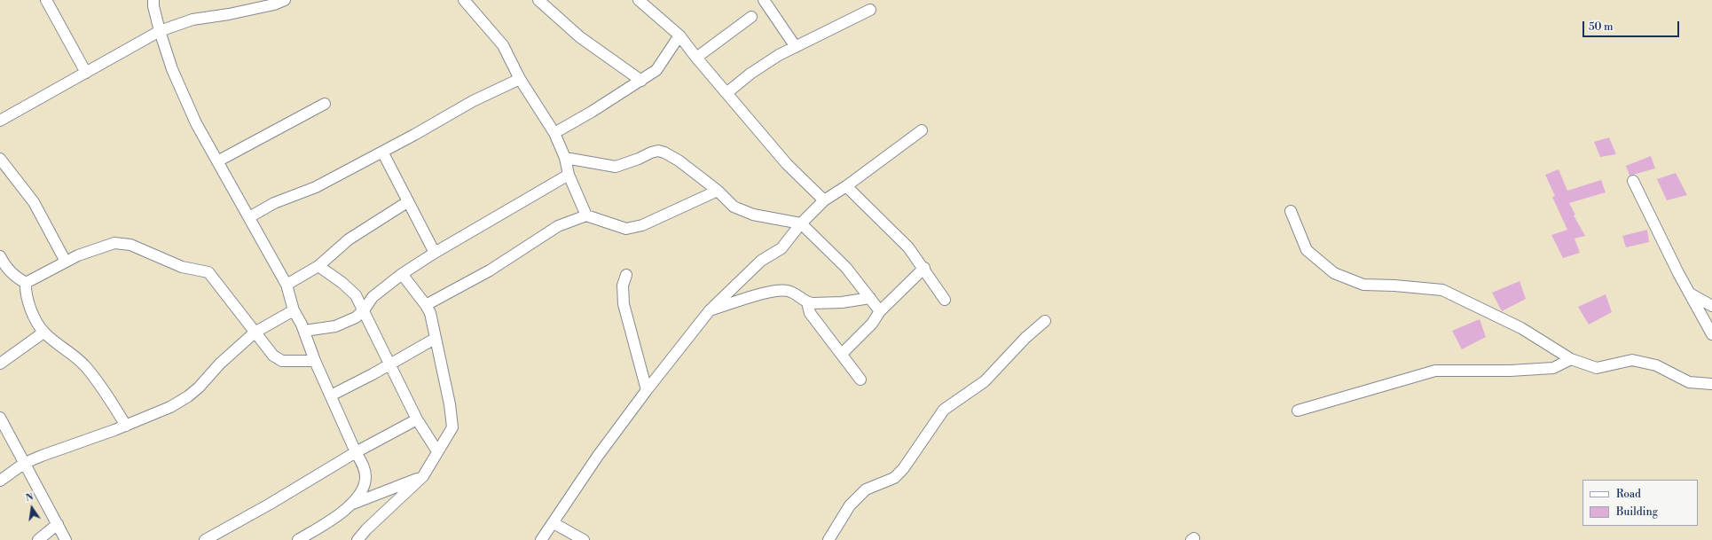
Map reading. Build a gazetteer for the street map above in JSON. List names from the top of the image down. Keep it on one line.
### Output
{"legend":["Road","Building"],"scale_bar":"50 m","north":"top"}
